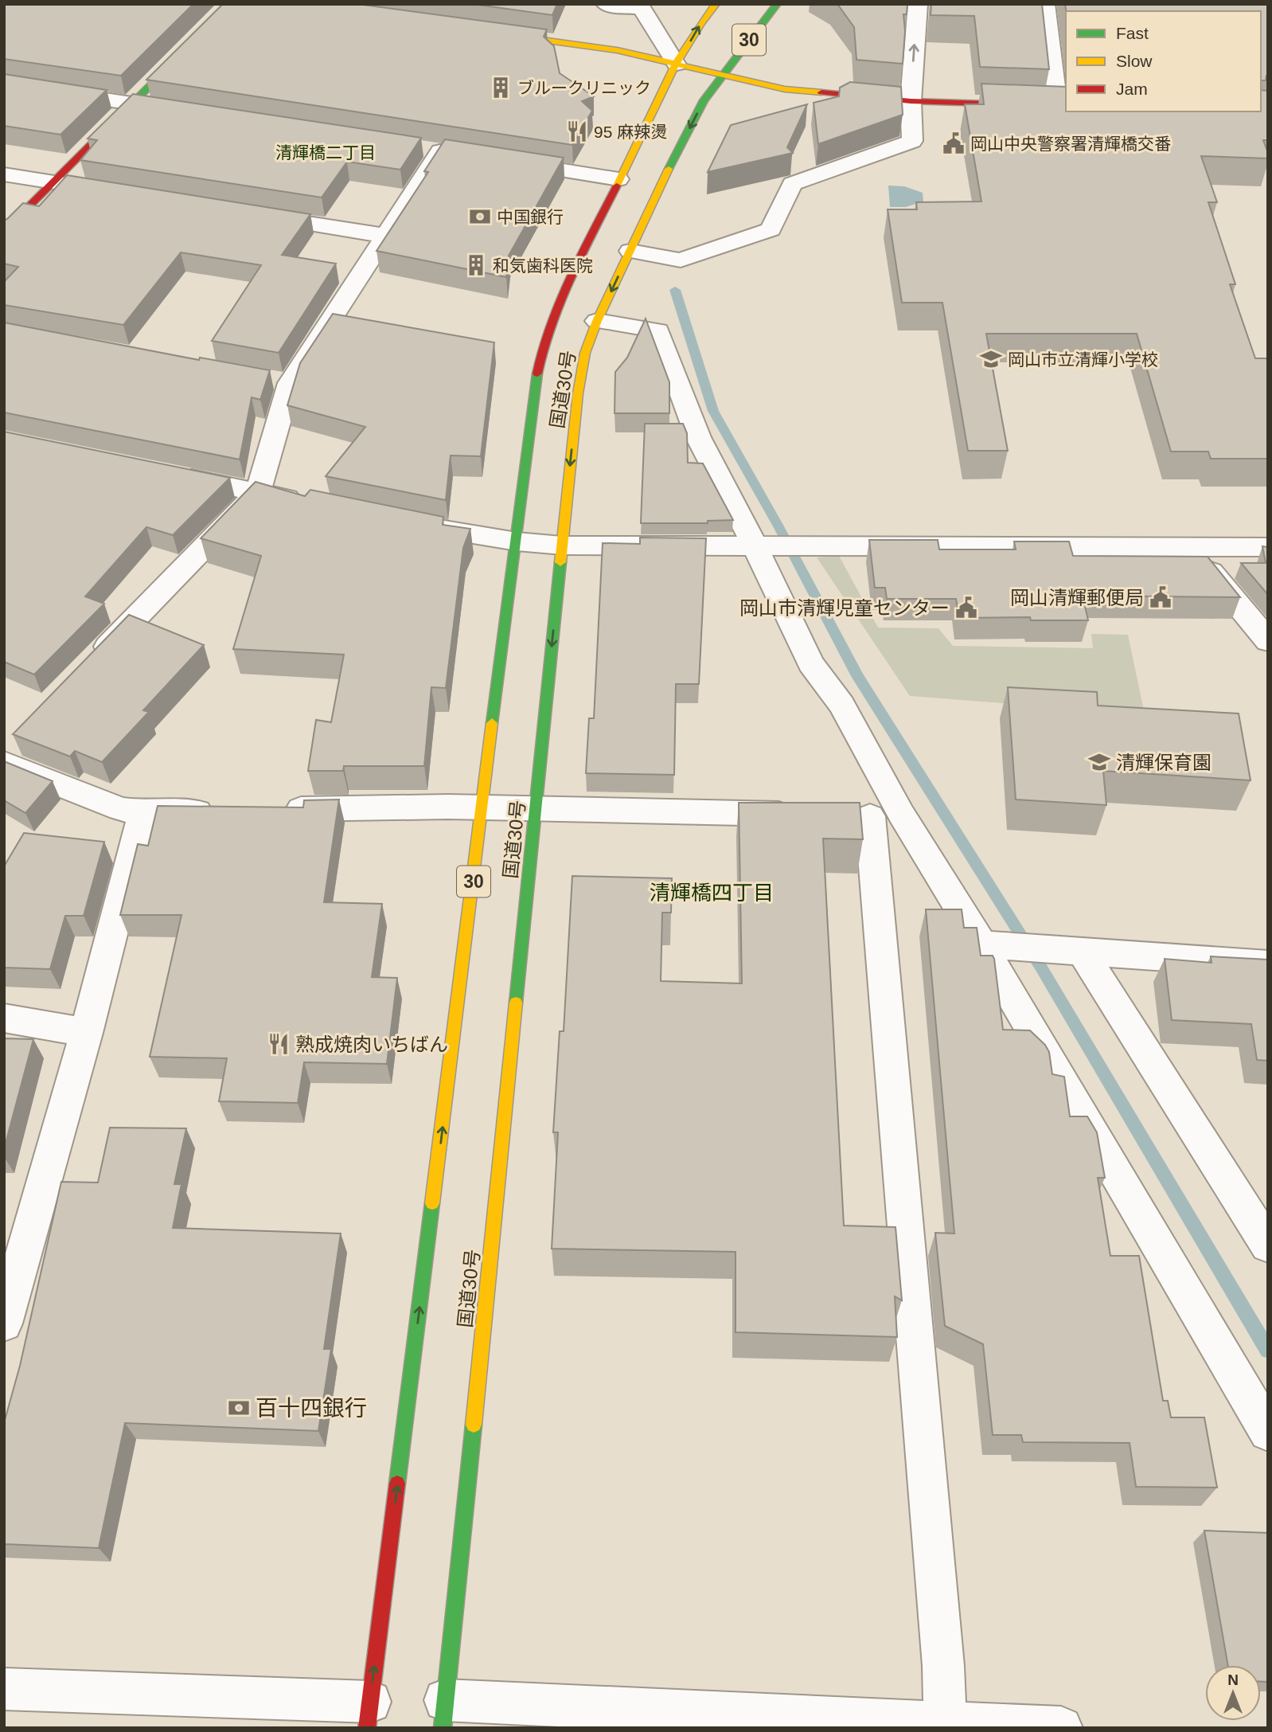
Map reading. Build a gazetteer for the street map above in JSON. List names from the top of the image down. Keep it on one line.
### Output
{"streets":{"main road":["30","国道30号"]},"districts":["清輝橋二丁目","清輝橋四丁目"],"places":{"building":["ブルークリニック","和気歯科医院"],"restaurant":["95 麻辣燙","熟成焼肉いちばん"],"public building":["岡山中央警察署清輝橋交番","岡山清輝郵便局","岡山市清輝児童センター"],"bank":["中国銀行","百十四銀行"],"school or university":["岡山市立清輝小学校","清輝保育園"]},"legend":["Fast","Slow","Jam"],"north":"top"}
